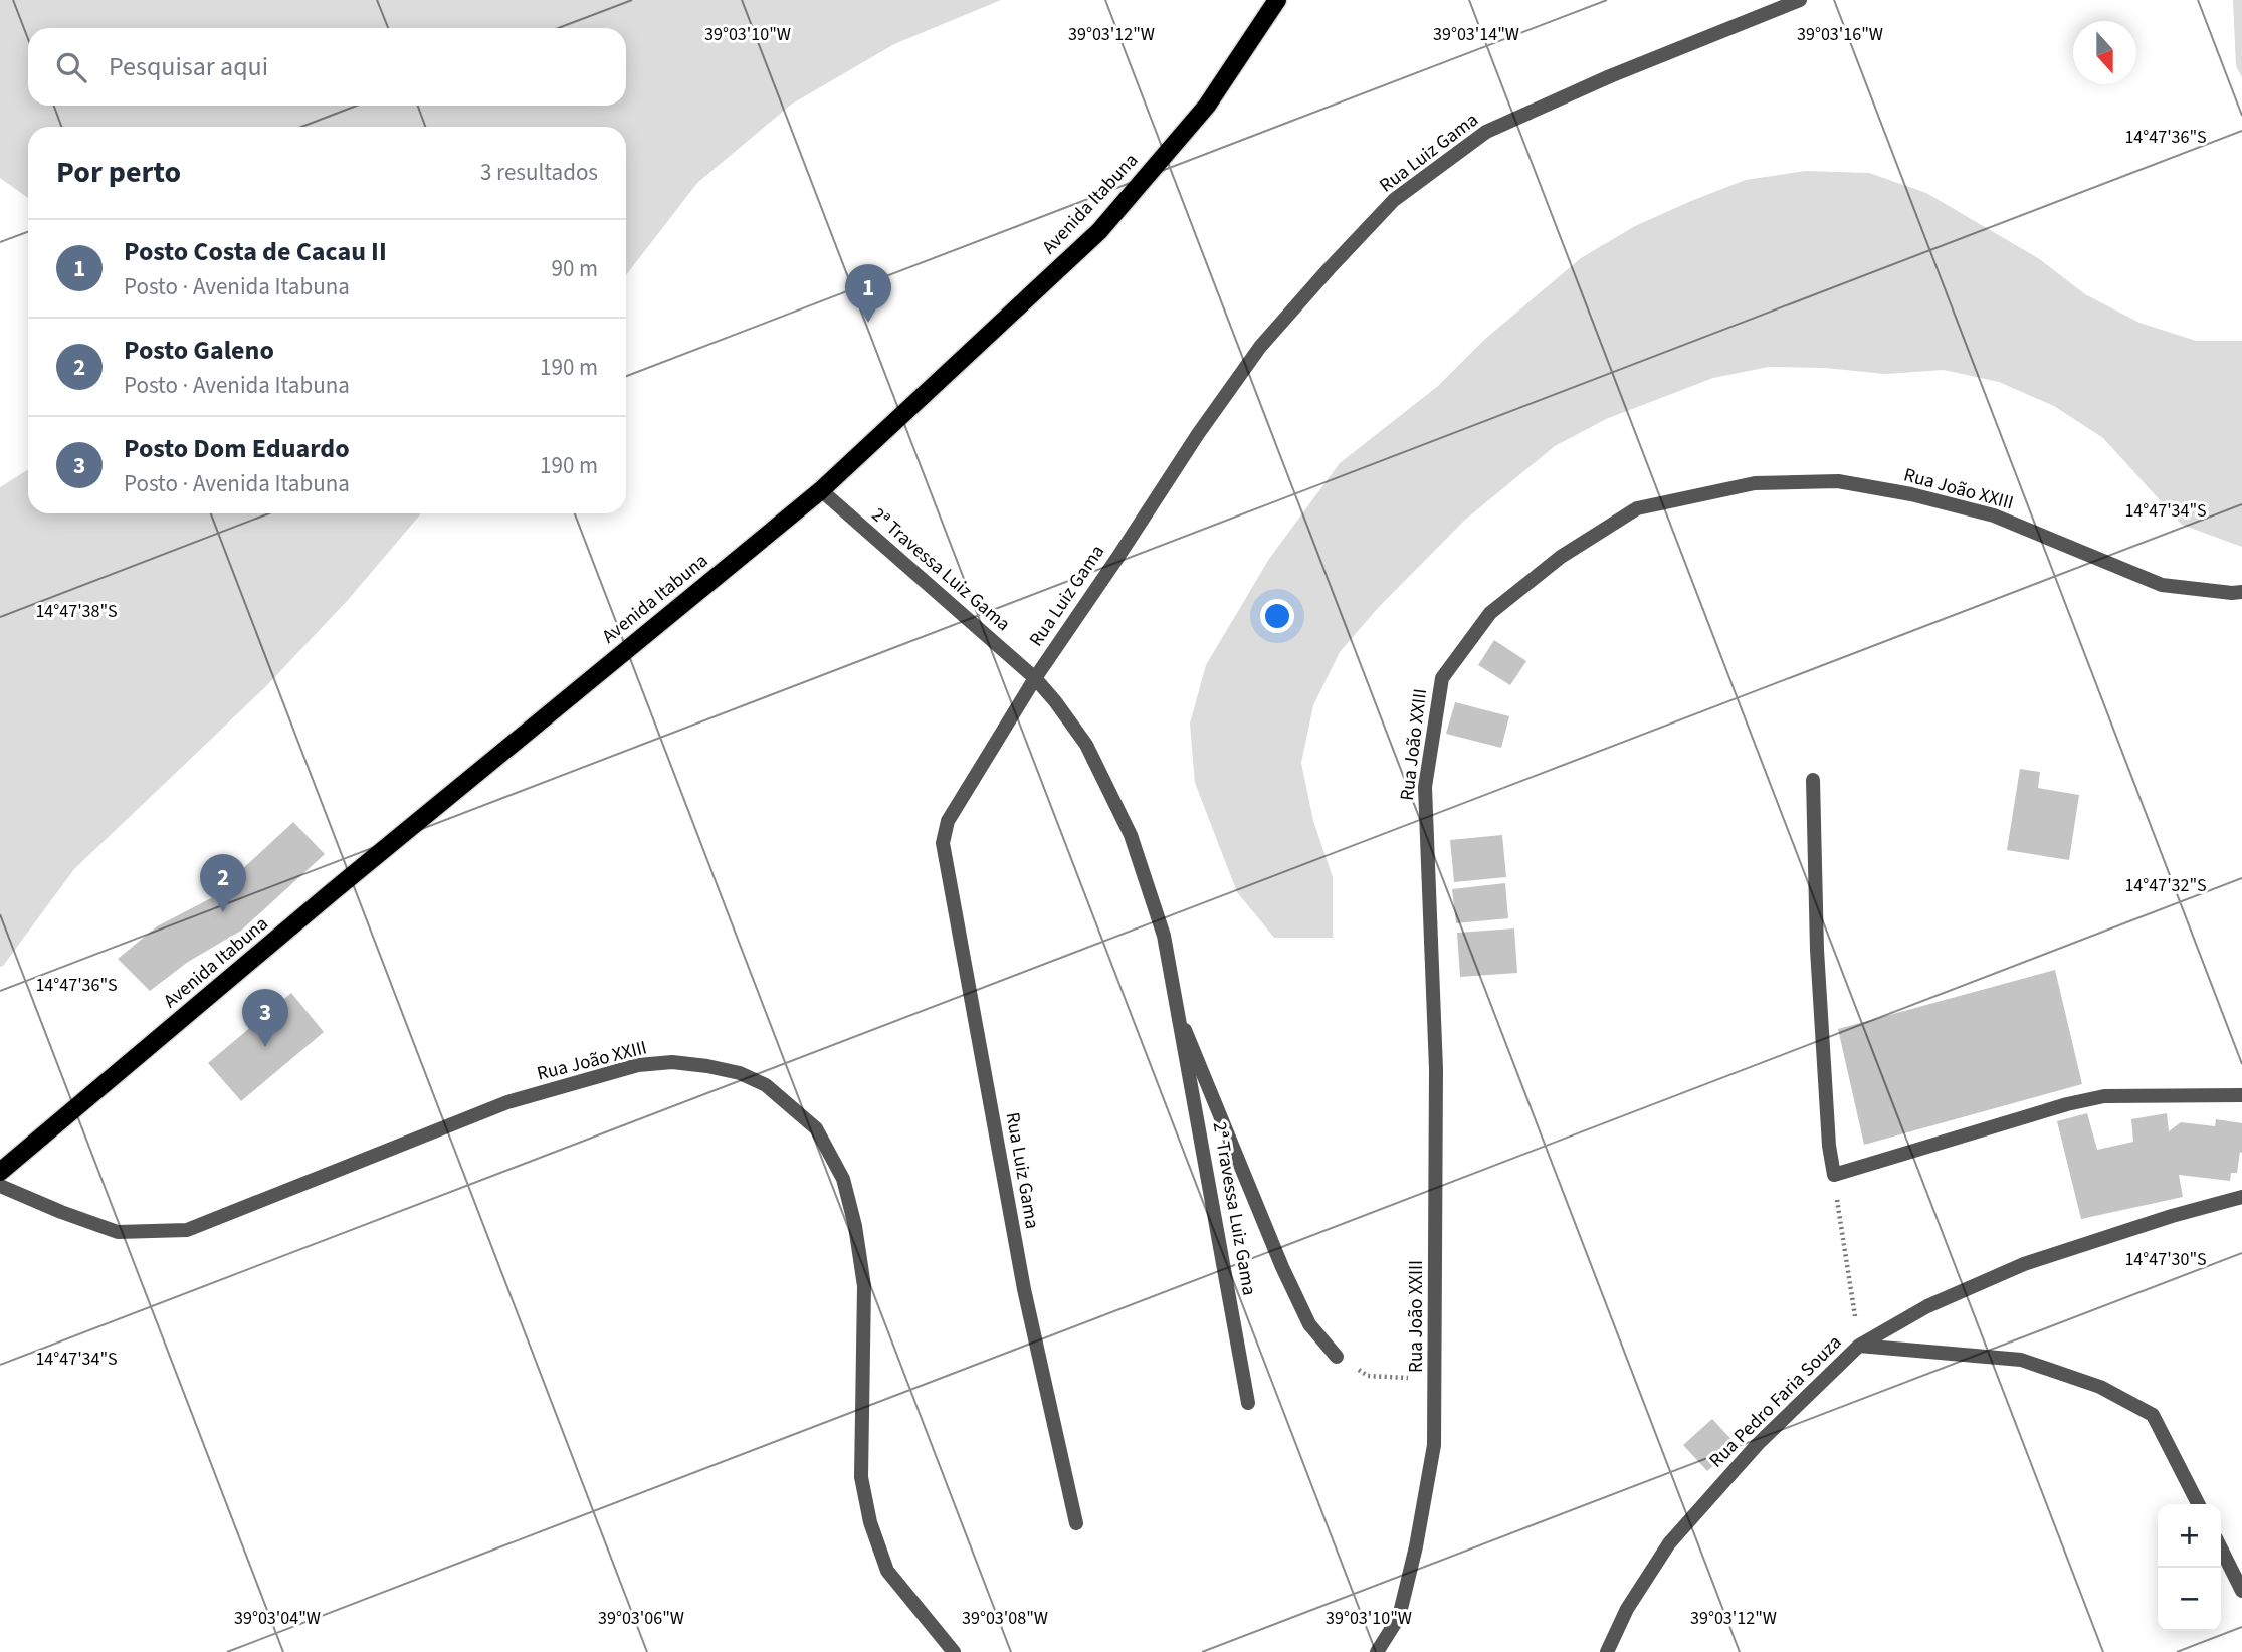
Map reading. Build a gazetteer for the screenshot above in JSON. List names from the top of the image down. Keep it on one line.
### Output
{"streets":{"main road":["Avenida Itabuna"],"street":["Rua Luiz Gama","Rua João XXIII","2ª Travessa Luiz Gama","Rua Pedro Faria Souza"]},"crossings":[["Rua Luiz Gama","2ª Travessa Luiz Gama"],["Avenida Itabuna","2ª Travessa Luiz Gama"]],"north":"bottom","page":{"search":"Pesquisar aqui","heading":["Por perto","3 resultados"],"list":[{"mark":"1","name":"Posto Costa de Cacau II","note":"Posto · Avenida Itabuna","value":"90 m"},{"mark":"2","name":"Posto Galeno","note":"Posto · Avenida Itabuna","value":"190 m"},{"mark":"3","name":"Posto Dom Eduardo","note":"Posto · Avenida Itabuna","value":"190 m"}],"pins":["1","2","3"],"map_buttons":["+","−"]},"coordinates":["39°03'10\"W","39°03'12\"W","39°03'14\"W","39°03'16\"W","14°47'36\"S","14°47'34\"S","14°47'38\"S","14°47'32\"S","14°47'30\"S","39°03'04\"W","39°03'06\"W","39°03'08\"W"]}
